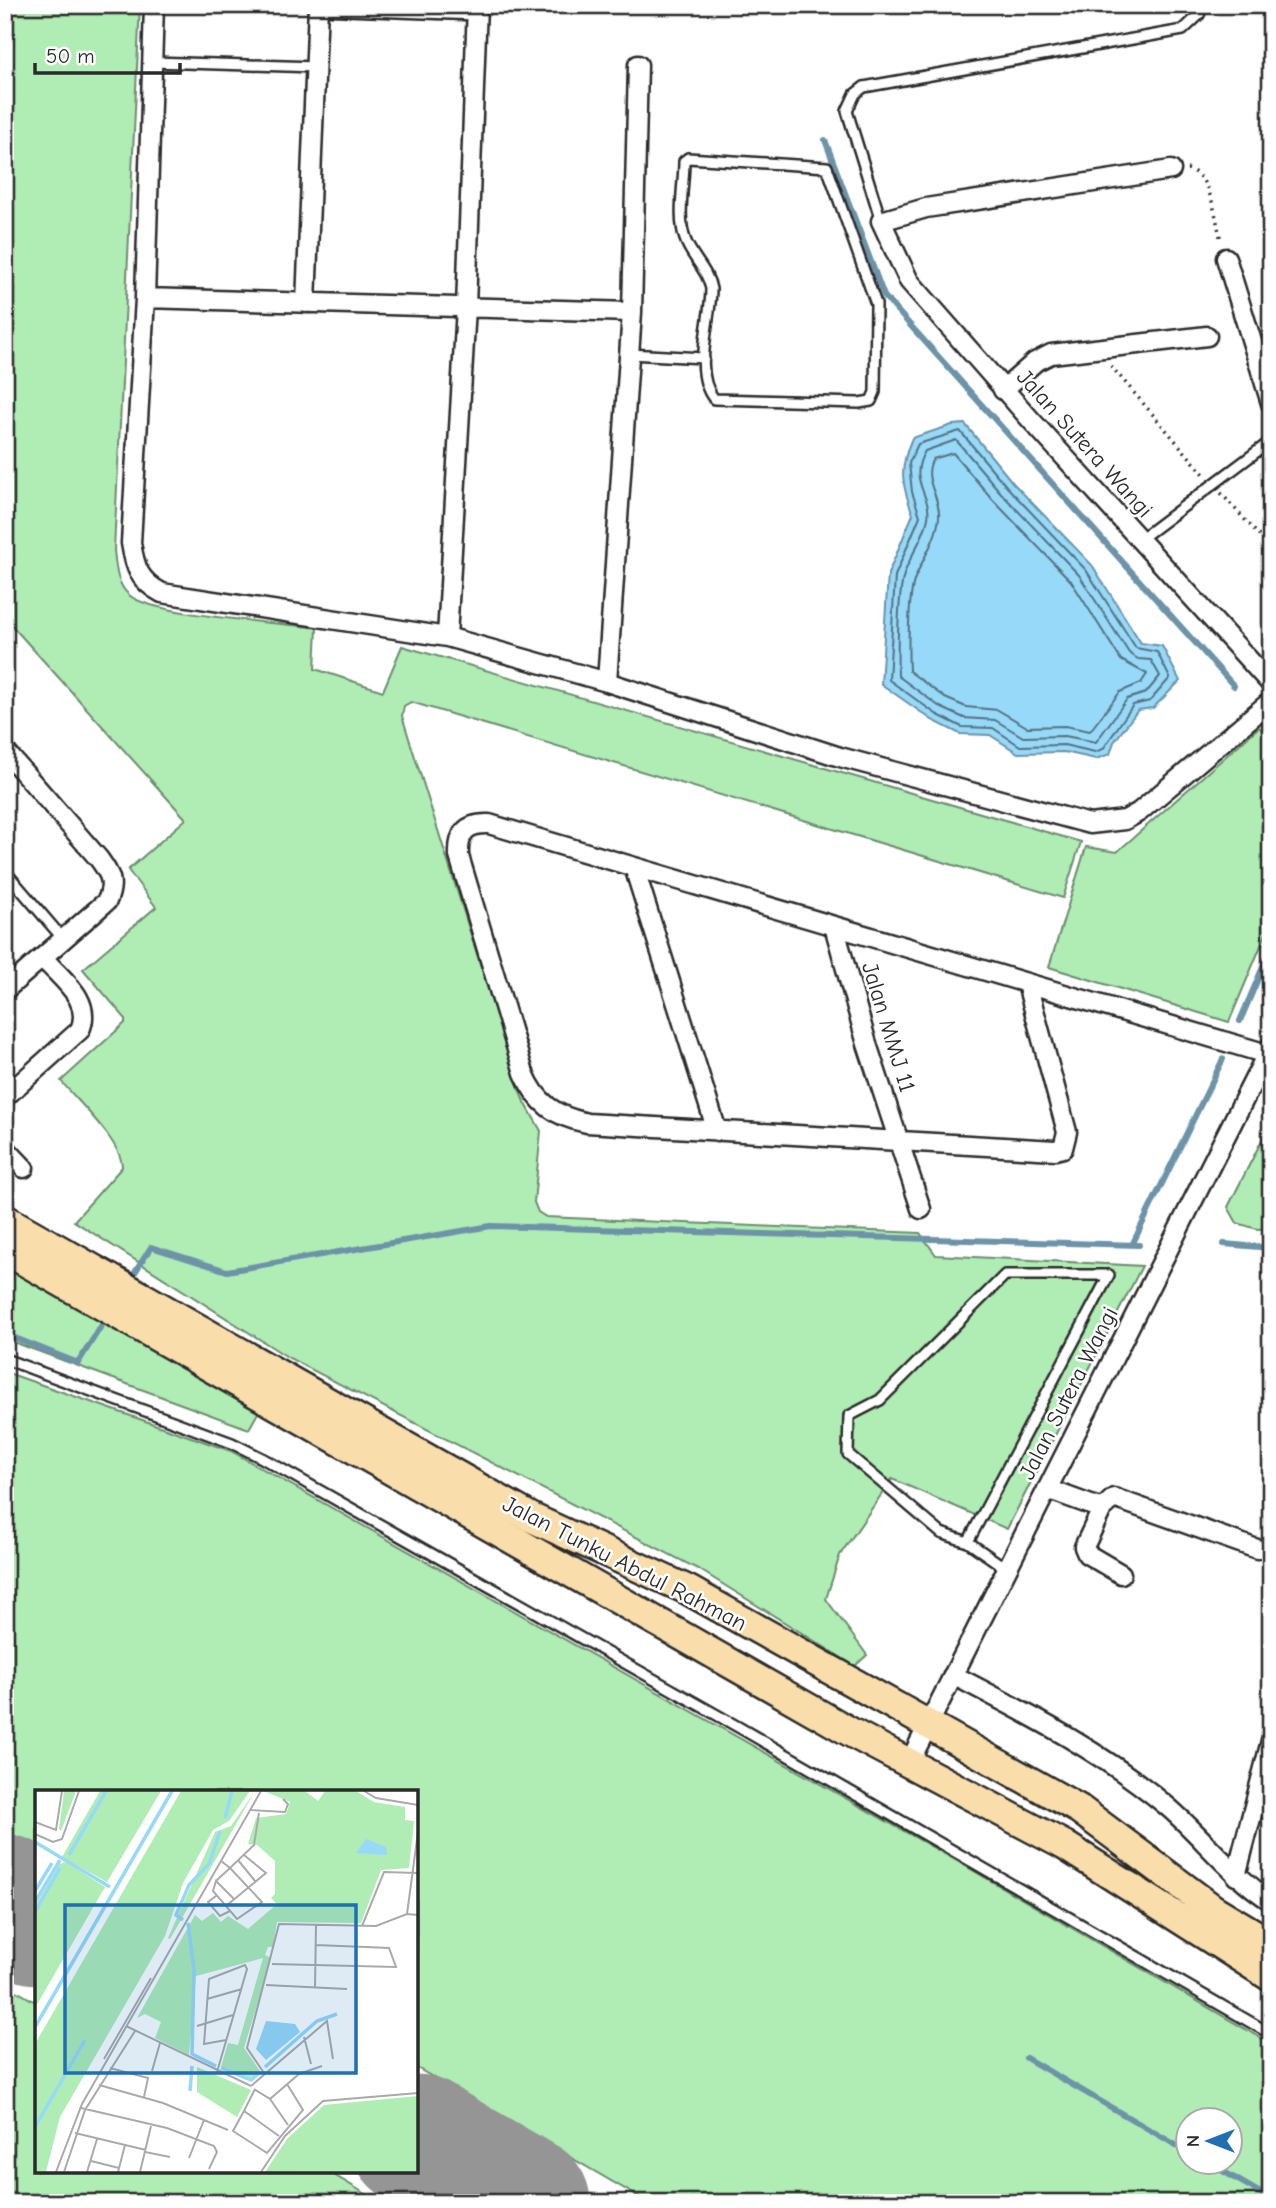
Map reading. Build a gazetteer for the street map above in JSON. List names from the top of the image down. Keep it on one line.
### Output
{"streets":{"main road":["Jalan Tunku Abdul Rahman"],"street":["Jalan Sutera Wangi","Jalan MMJ 11"]},"crossings":[["Jalan Sutera Wangi","Jalan Tunku Abdul Rahman"]],"scale_bar":"50 m","north":"left"}
